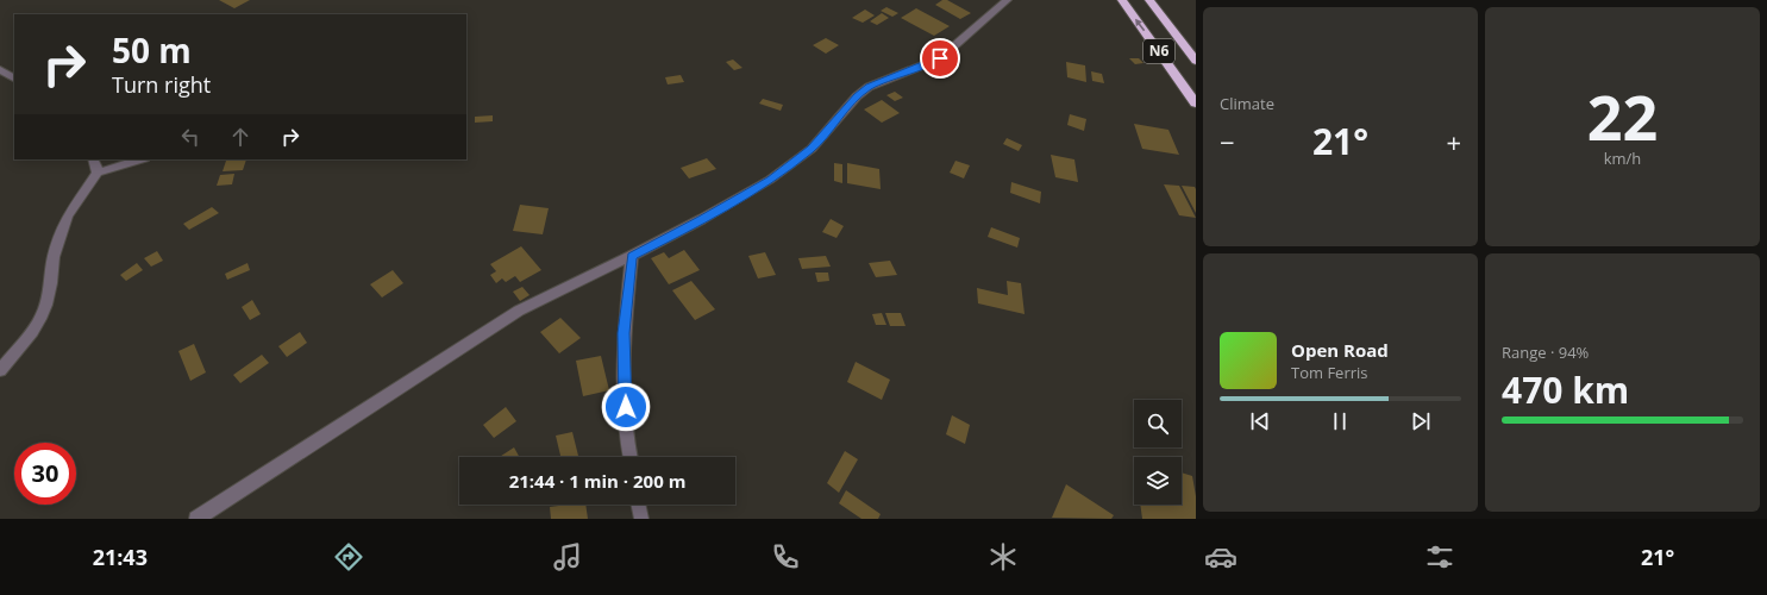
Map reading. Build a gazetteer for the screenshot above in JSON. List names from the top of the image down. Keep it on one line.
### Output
{"streets":{"highway":["N6"]},"page":{"tile":["Climate",["22","km/h"],["Range · 94%","470 km"]],"turn":["50 m","Turn right"],"heat":["−","21°","+"],"song":["Open Road","Tom Ferris"],"limit":"30","trip":"21:44 · 1 min · 200 m","tabs":["21:43","21°"]}}
